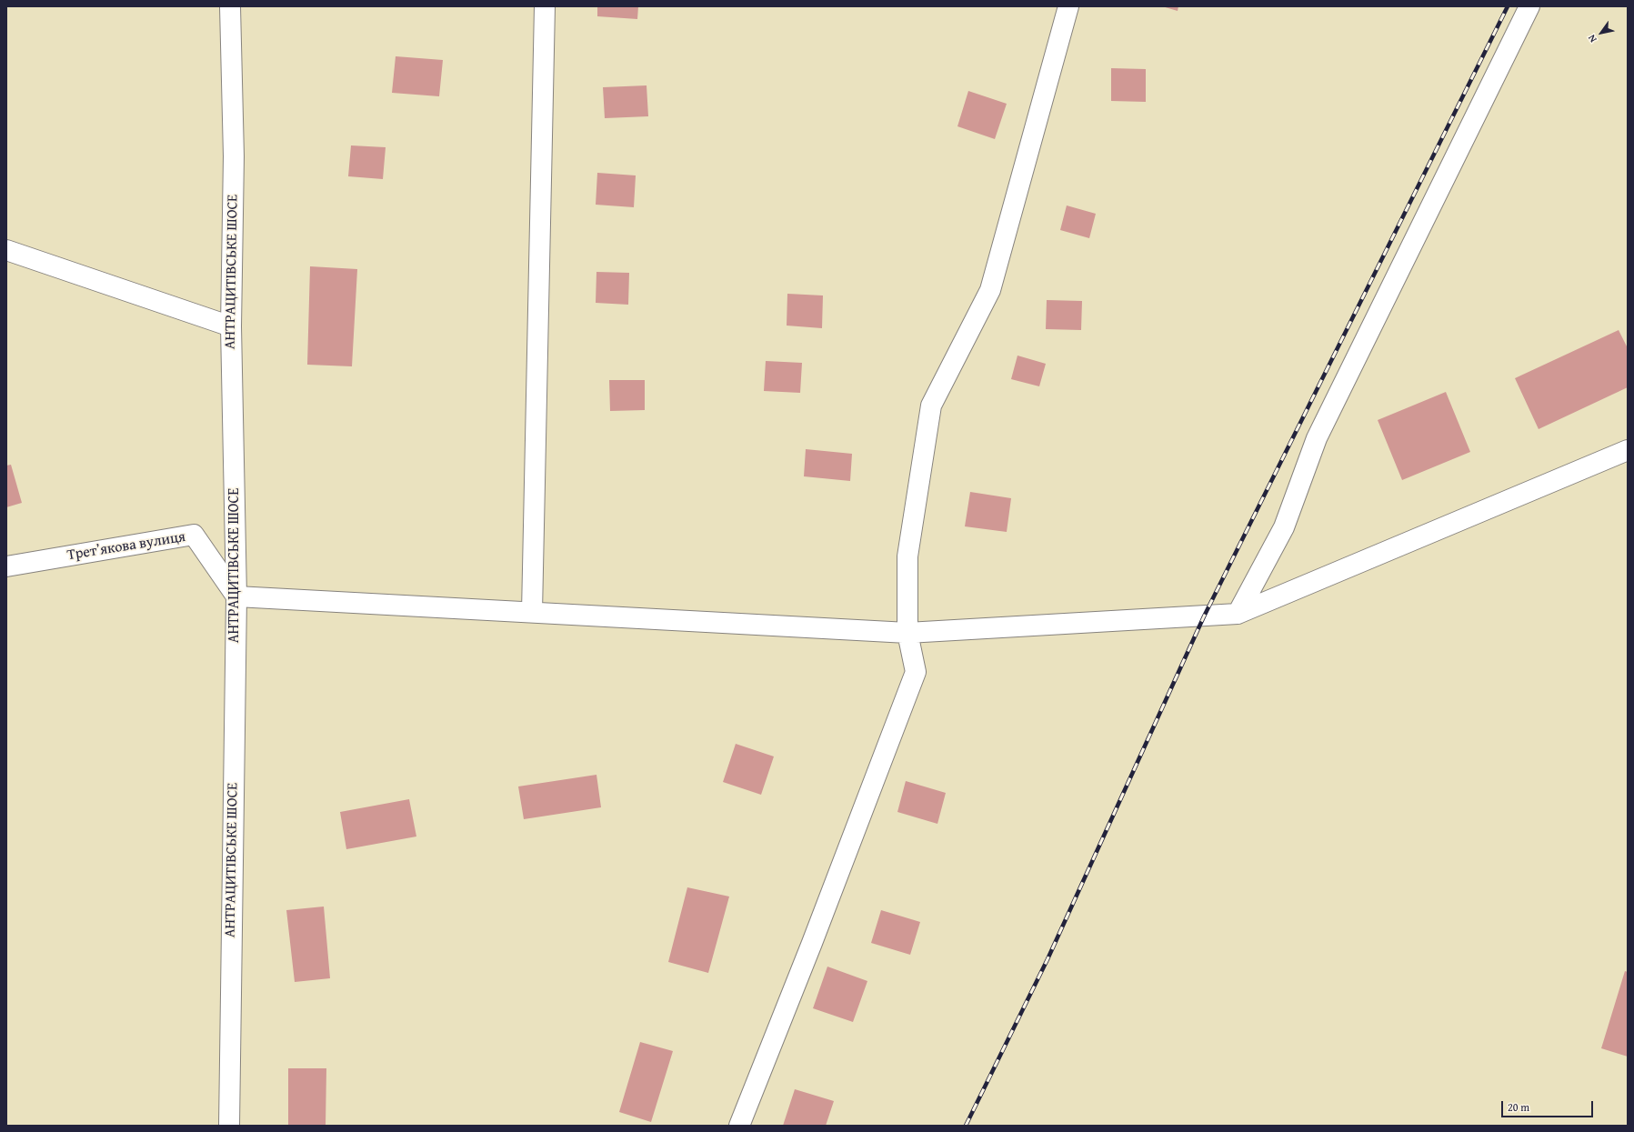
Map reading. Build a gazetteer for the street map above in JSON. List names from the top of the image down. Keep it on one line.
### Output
{"streets":{"street":["АНТРАЦИТІВСЬКЕ ШОСЕ","Третʼякова вулиця"]},"crossings":[["АНТРАЦИТІВСЬКЕ ШОСЕ","Третʼякова вулиця"]],"scale_bar":"20 m","north":"bottom left"}
